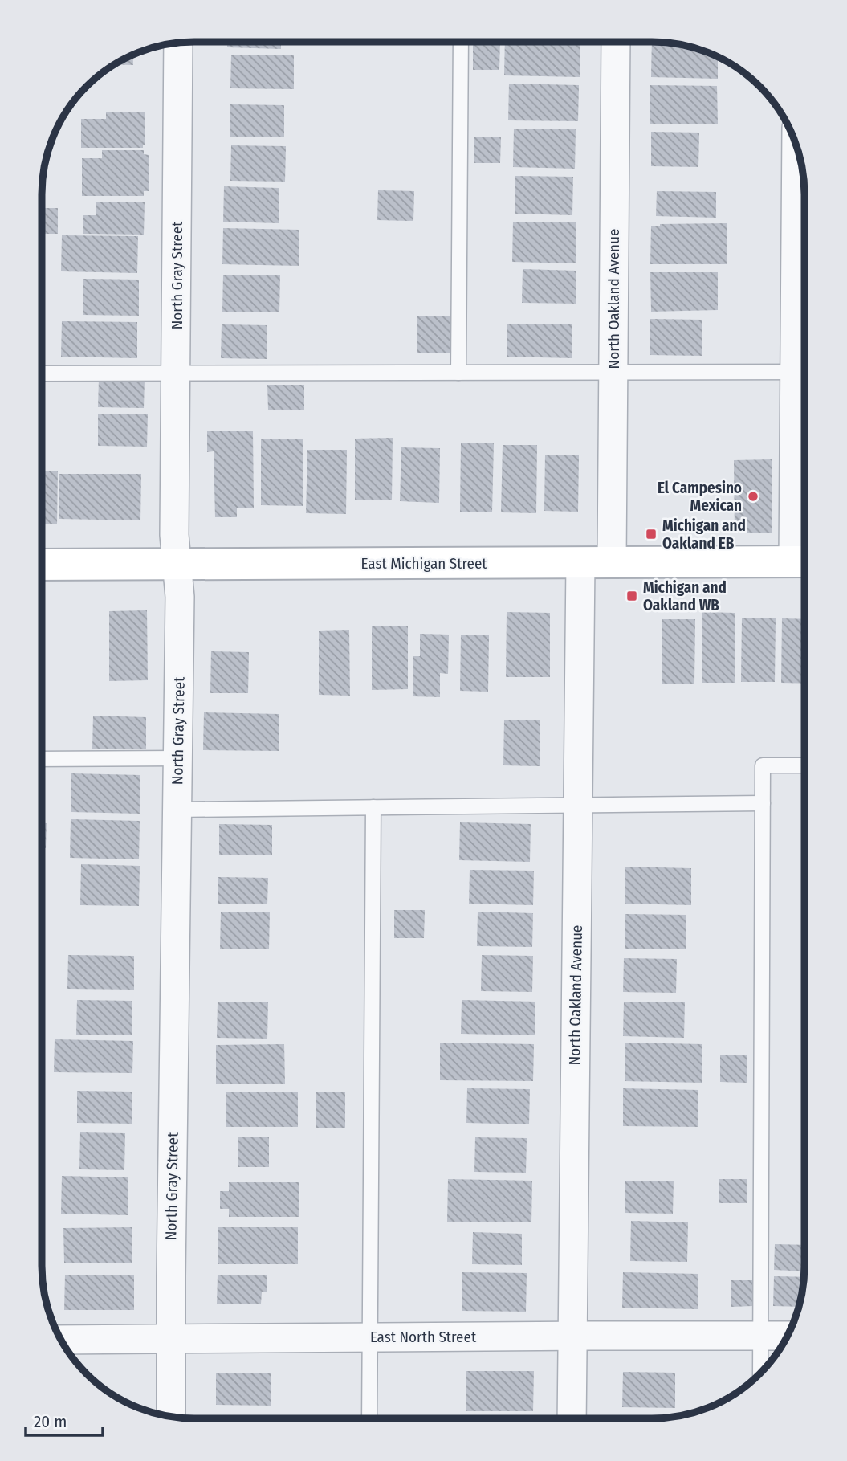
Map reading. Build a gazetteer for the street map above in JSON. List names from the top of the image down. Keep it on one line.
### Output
{"streets":{"main road":["East Michigan Street"],"street":["North Gray Street","North Oakland Avenue","East North Street"]},"crossings":[["North Gray Street","East Michigan Street"],["North Gray Street","East North Street"],["North Oakland Avenue","East Michigan Street"],["North Oakland Avenue","East North Street"]],"places":{"other":["El Campesino Mexican"],"transit":["Michigan and Oakland EB","Michigan and Oakland WB"]},"scale_bar":"20 m"}
